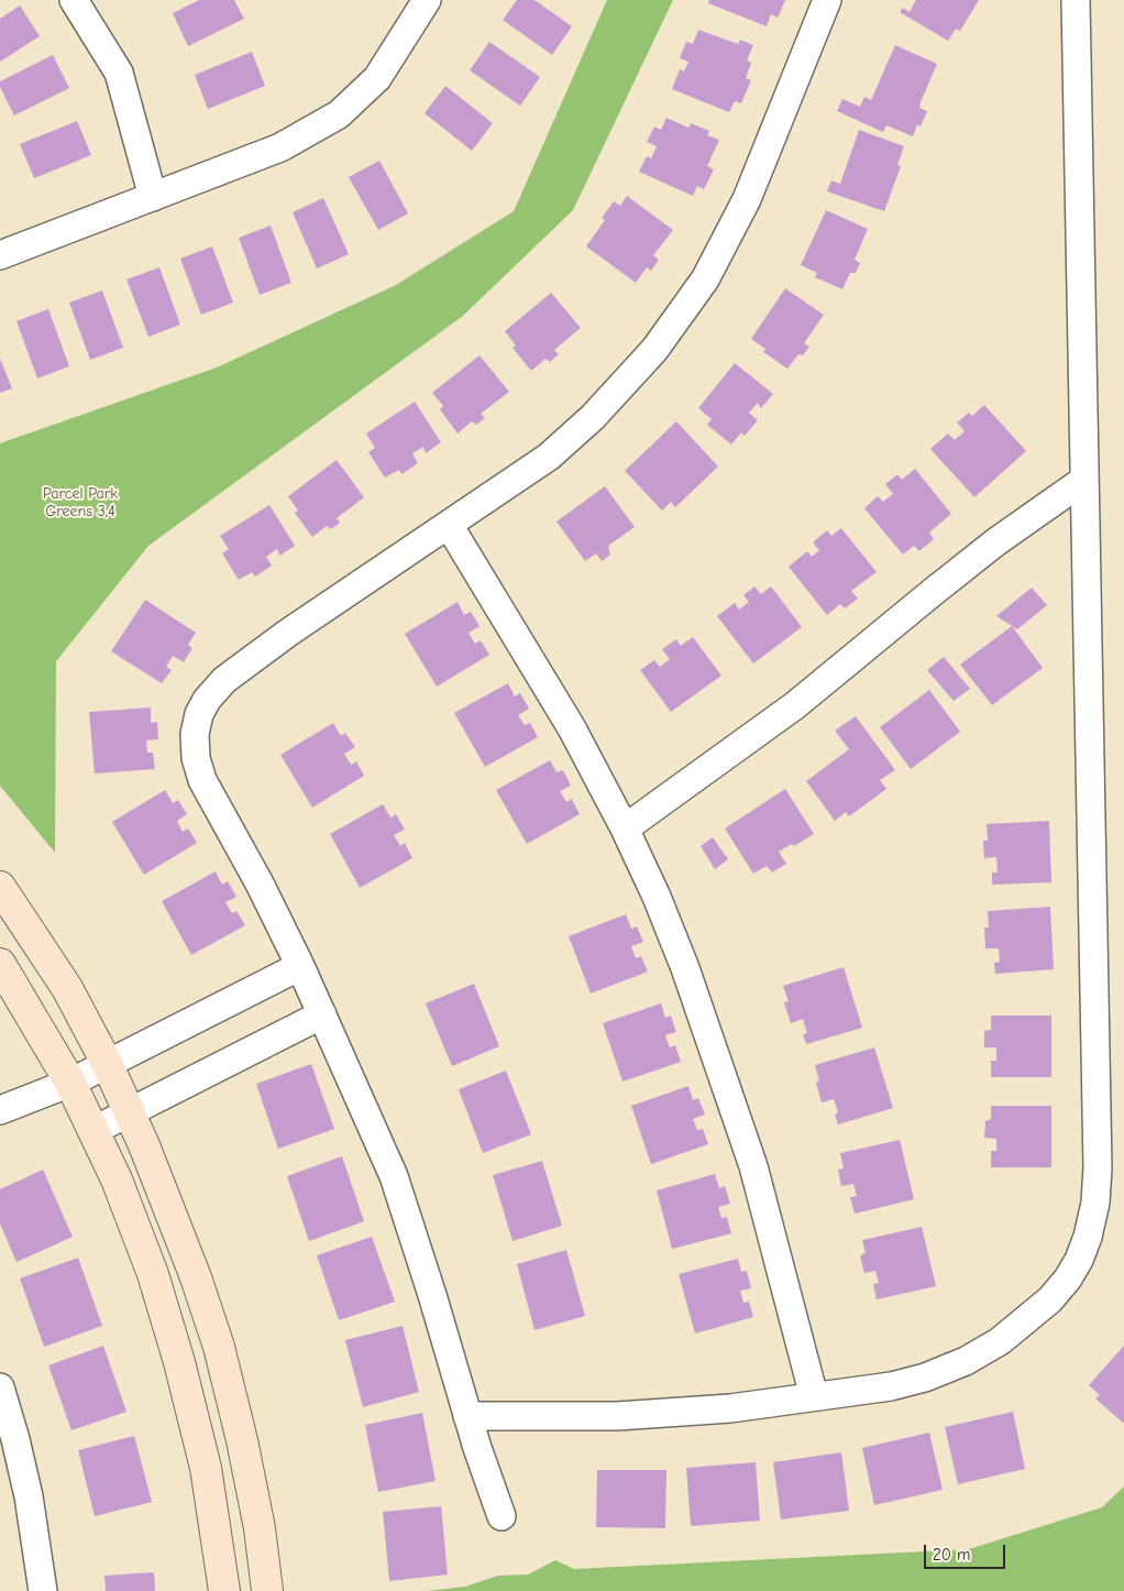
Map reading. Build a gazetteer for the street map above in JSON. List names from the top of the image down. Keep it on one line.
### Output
{"parks":["Parcel Park Greens 3,4"],"scale_bar":"20 m"}
